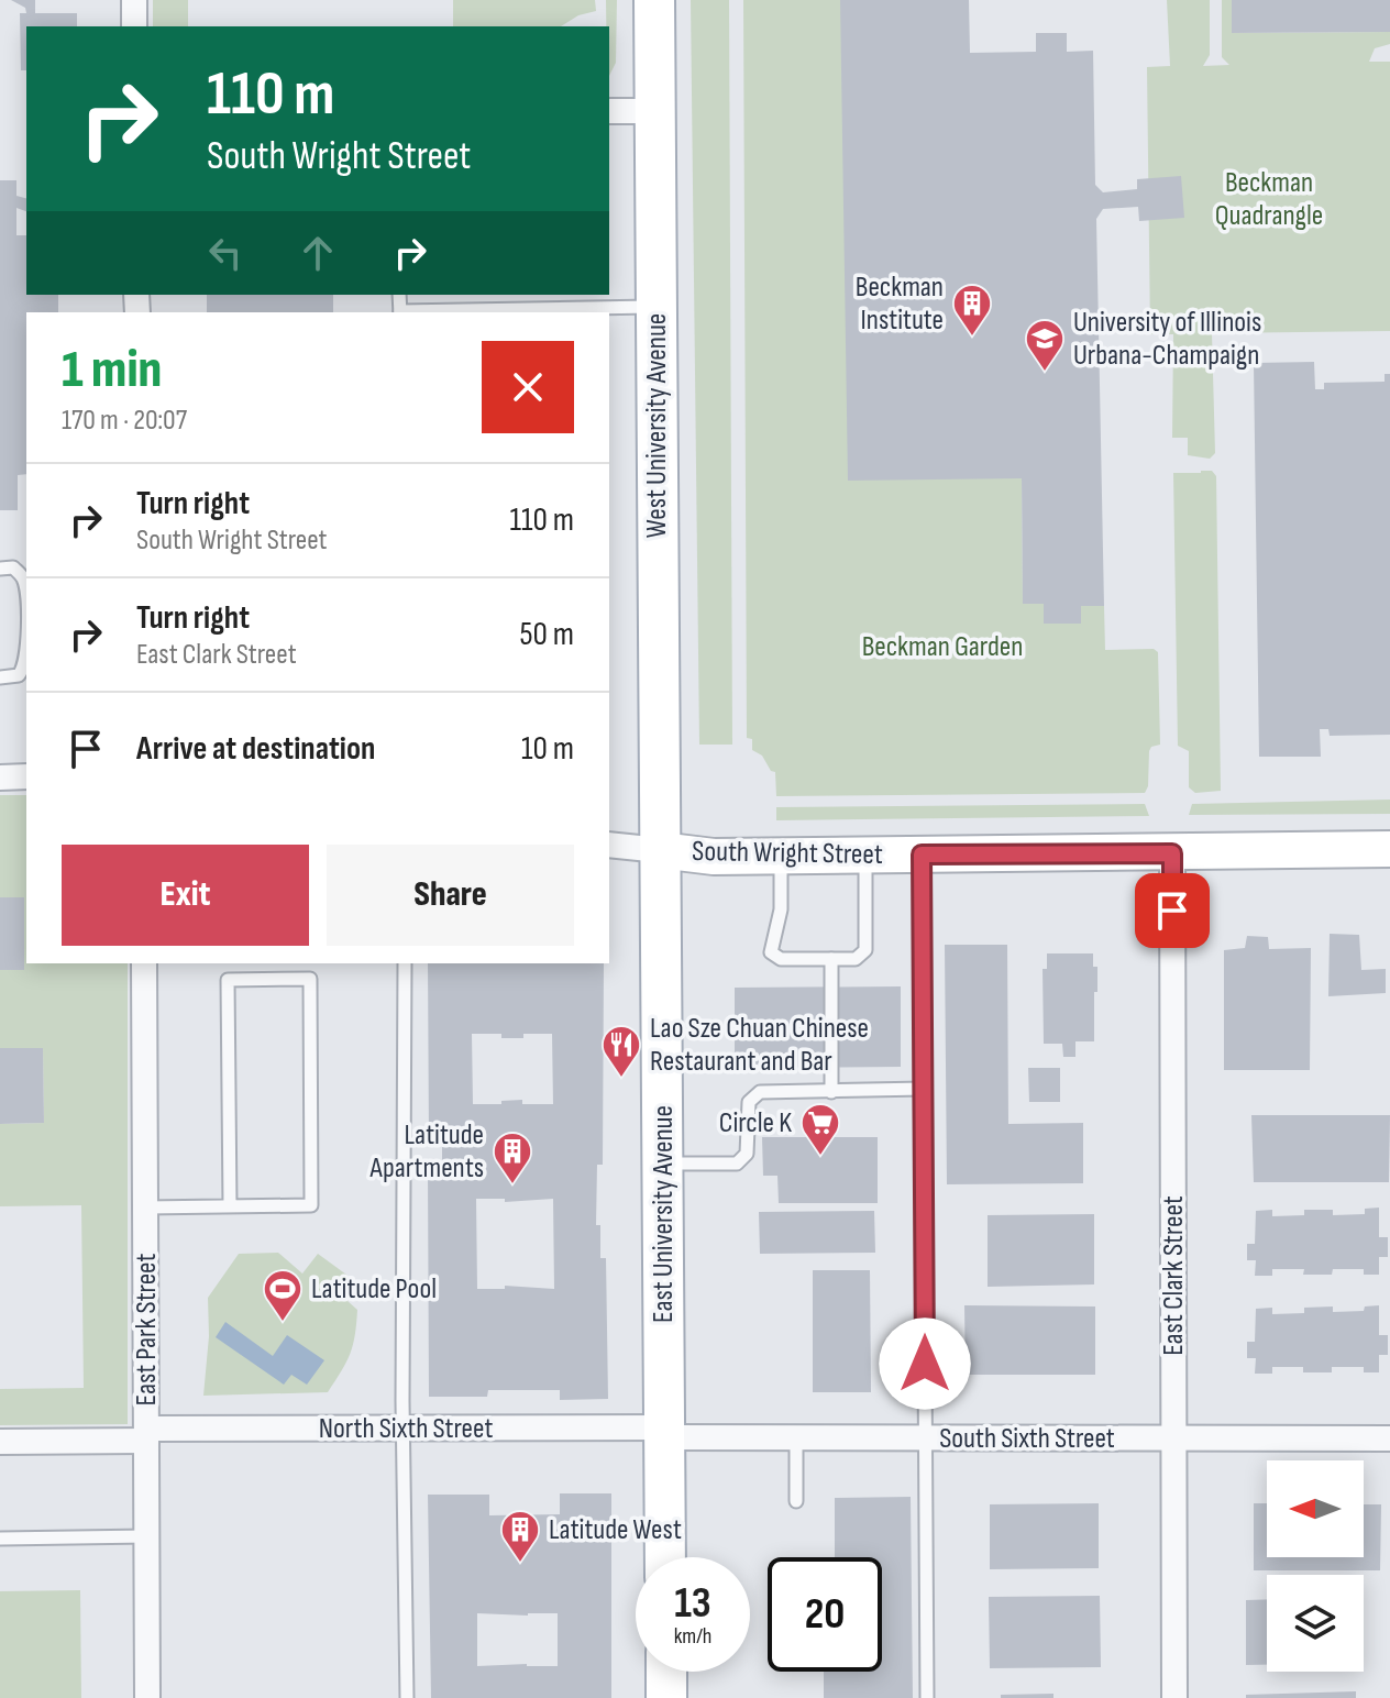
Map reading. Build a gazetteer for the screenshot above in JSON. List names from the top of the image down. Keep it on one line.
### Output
{"streets":{"main road":["West University Avenue","South Wright Street","East University Avenue"],"street":["East Clark Street","East Park Street","North Sixth Street","South Sixth Street"]},"crossings":[["West University Avenue","South Wright Street"],["West University Avenue","East University Avenue"],["South Wright Street","East University Avenue"],["South Wright Street","East Clark Street"],["East University Avenue","North Sixth Street"],["East University Avenue","South Sixth Street"],["East Clark Street","South Sixth Street"],["East Park Street","North Sixth Street"],["North Sixth Street","South Sixth Street"]],"parks":["Beckman Quadrangle","Beckman Garden"],"places":{"building":["Beckman Institute","Latitude Apartments","Latitude West"],"school or university":["University of Illinois Urbana-Champaign"],"restaurant":["Lao Sze Chuan Chinese Restaurant and Bar"],"supermarket":["Circle K"],"sports":["Latitude Pool"]},"north":"left","page":{"turn":["110 m","South Wright Street"],"heading":["1 min","170 m · 20:07"],"list":[{"name":"Turn right","note":"South Wright Street","value":"110 m"},{"name":"Turn right","note":"East Clark Street","value":"50 m"},{"name":"Arrive at destination","value":"10 m"}],"buttons":["Exit","Share"],"speed":"13 km/h","limit":"20"}}
